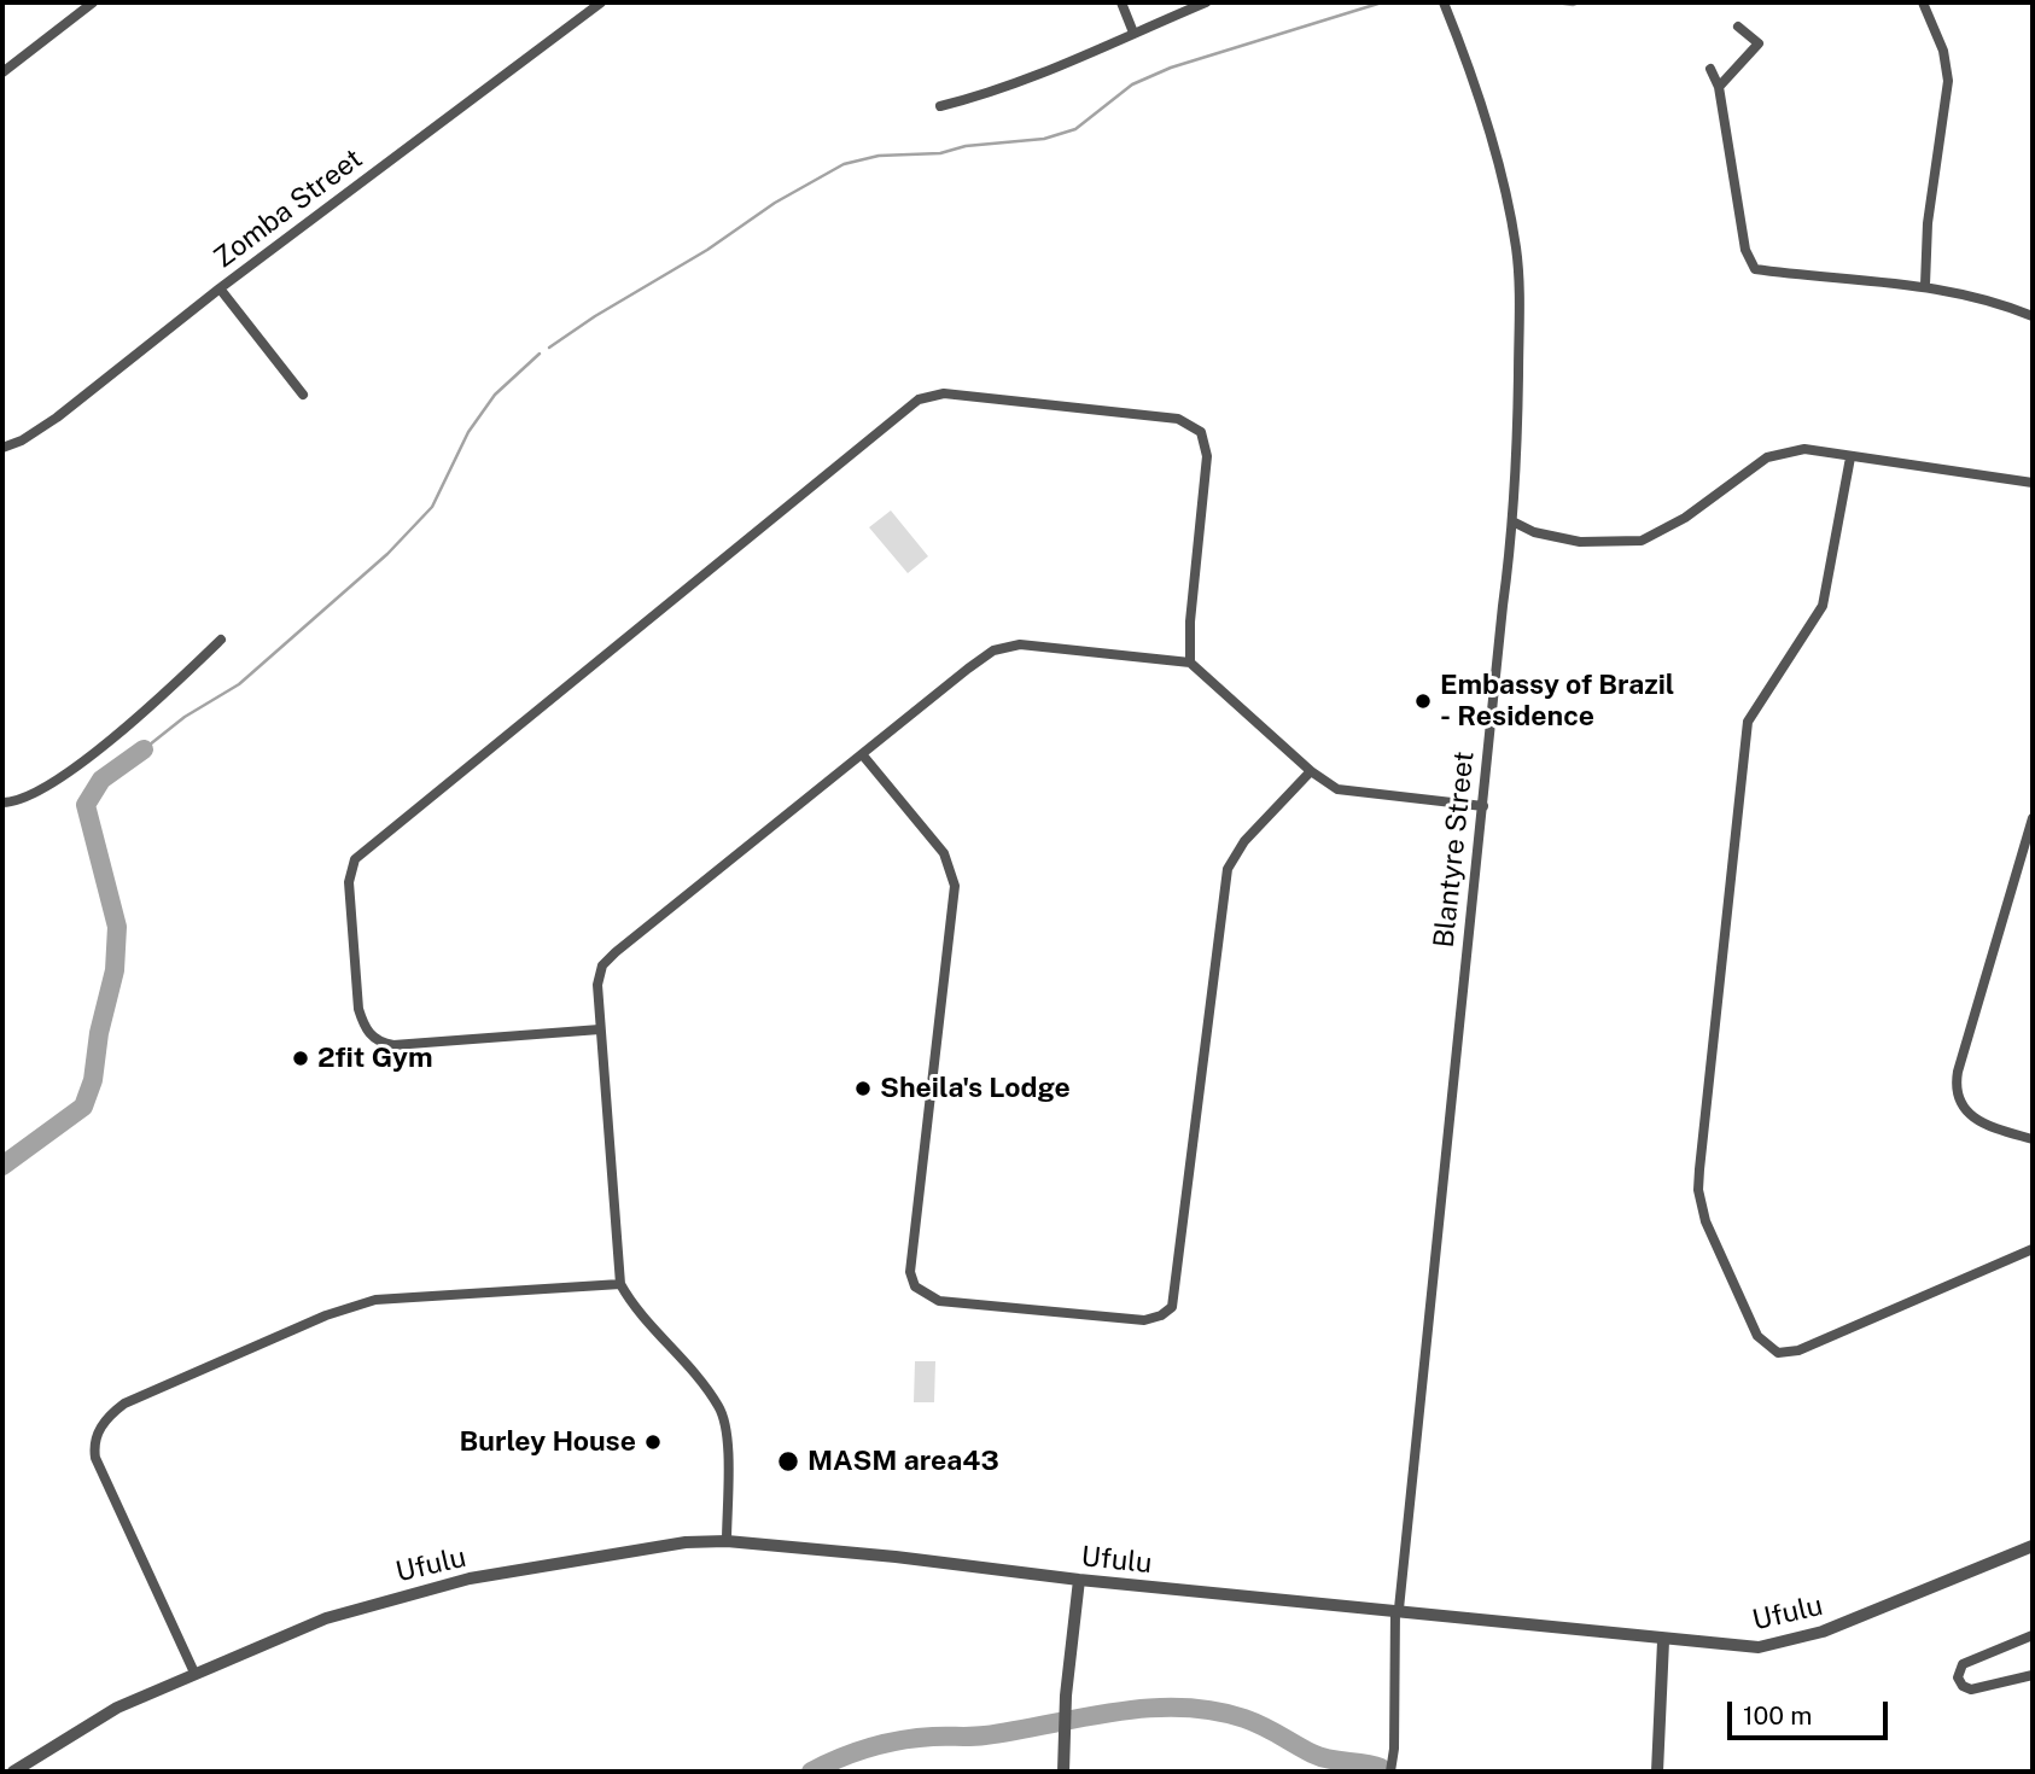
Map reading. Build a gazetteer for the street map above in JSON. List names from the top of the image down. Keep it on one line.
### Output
{"streets":{"street":["Zomba Street","Blantyre Street","Ufulu"]},"crossings":[["Blantyre Street","Ufulu"]],"places":["Embassy of Brazil - Residence","2fit Gym","Sheila's Lodge","Burley House","MASM area43"],"scale_bar":"100 m"}
